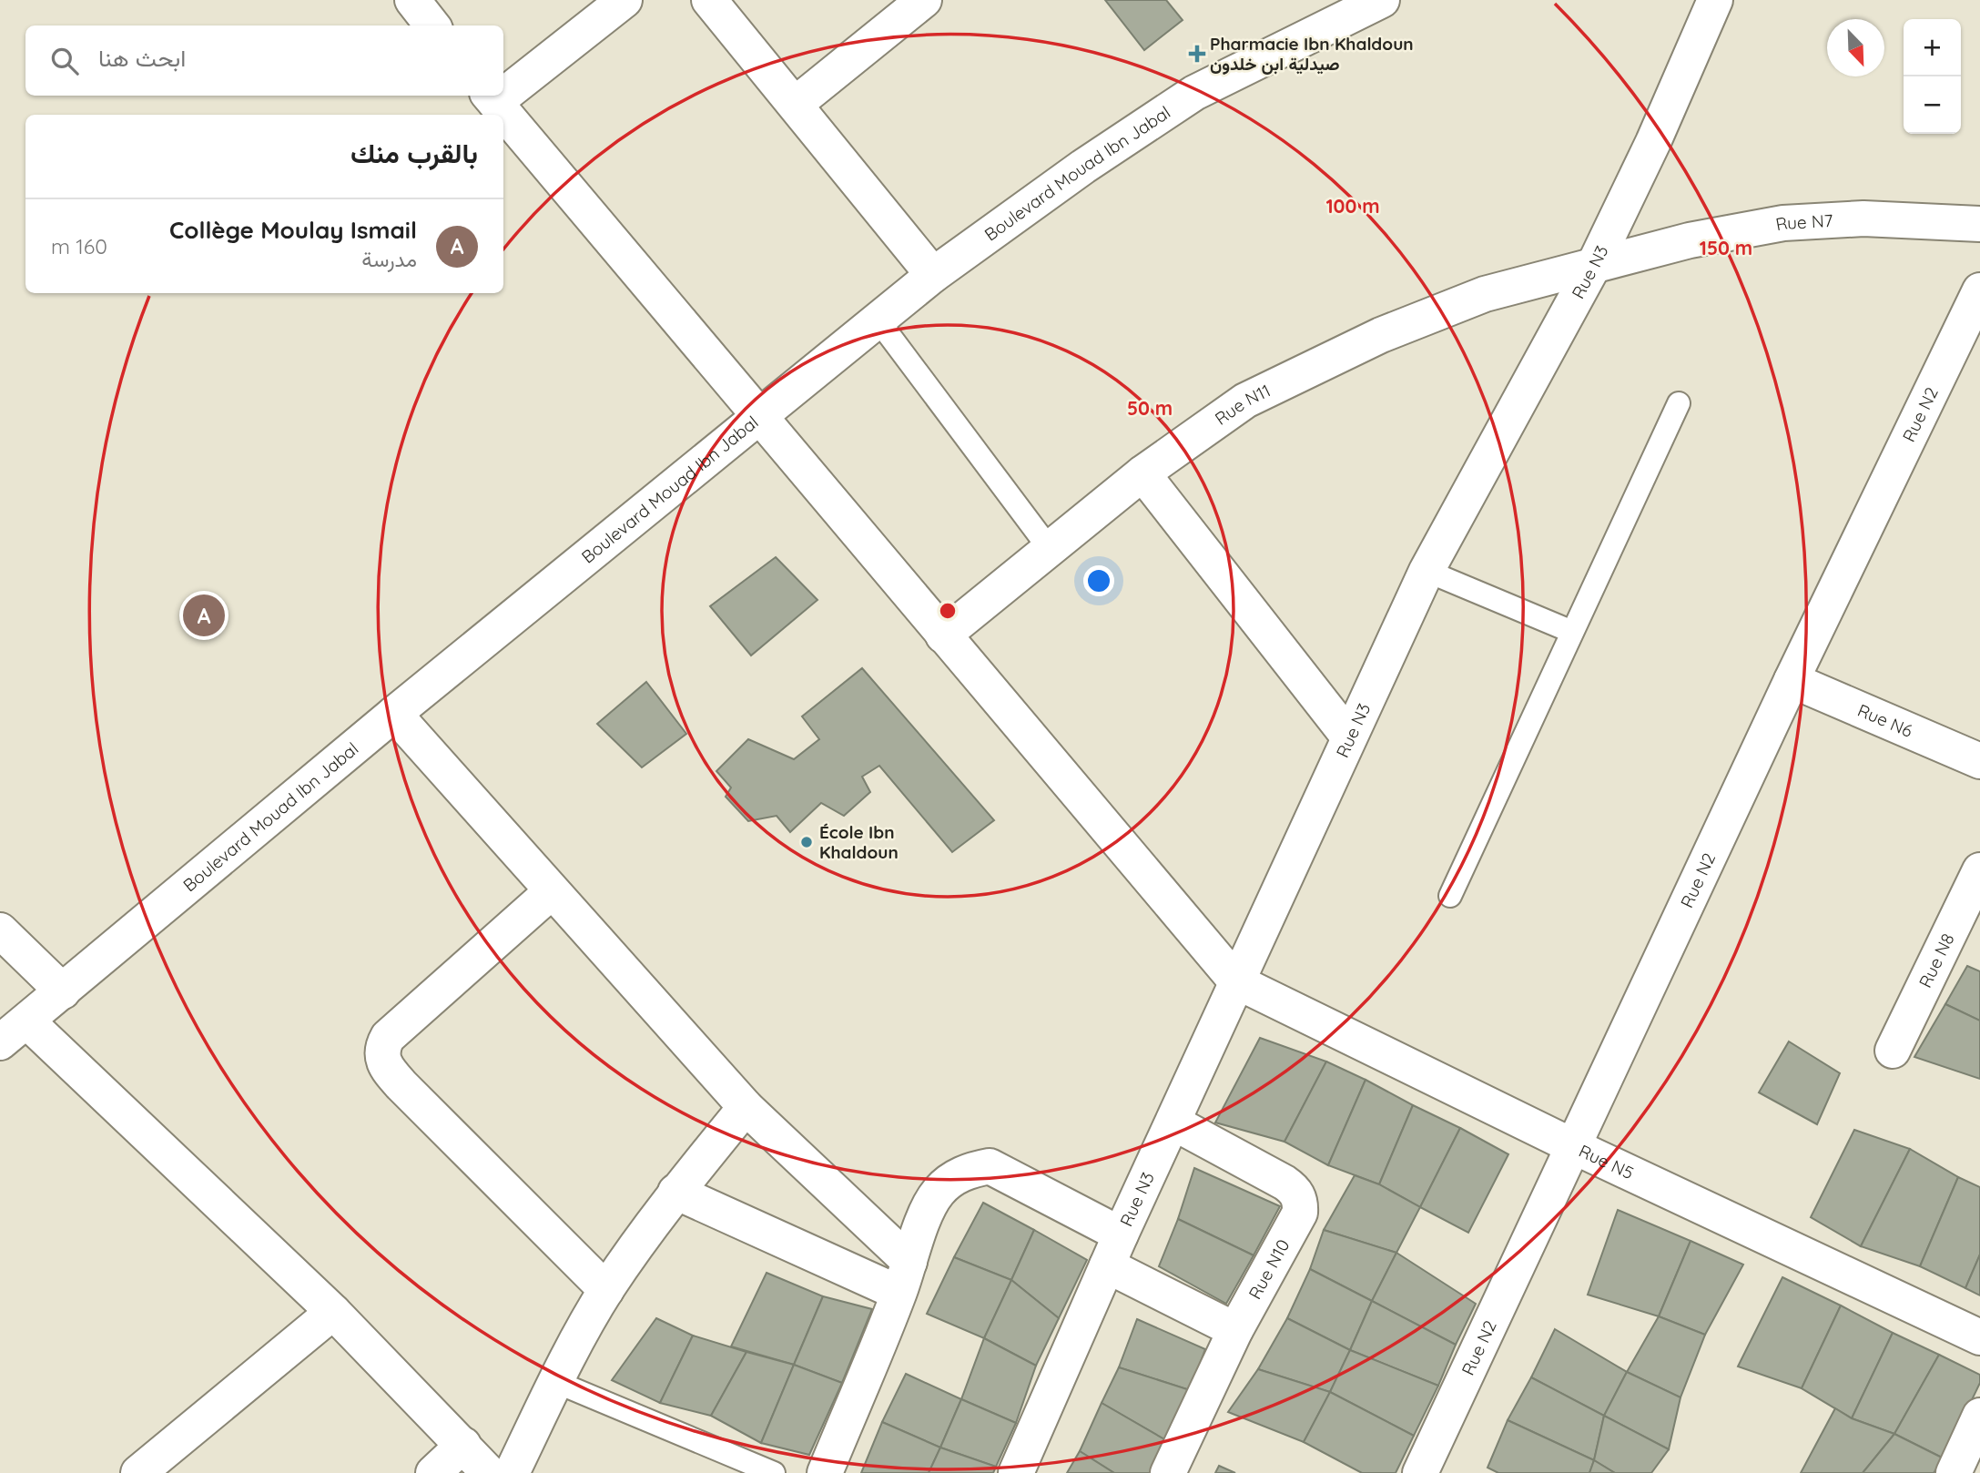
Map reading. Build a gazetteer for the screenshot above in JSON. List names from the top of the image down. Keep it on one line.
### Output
{"streets":{"street":["Boulevard Mouad Ibn Jabal","Rue N7","Rue N3","Rue N11","Rue N2","Rue N6","Rue N8","Rue N5","Rue N10"]},"crossings":[["Rue N7","Rue N3"],["Rue N7","Rue N11"],["Rue N3","Rue N11"],["Rue N3","Rue N5"],["Rue N3","Rue N10"],["Rue N2","Rue N6"],["Rue N2","Rue N5"]],"places":{"health":["Pharmacie Ibn Khaldoun صيدلية ابن خلدون"],"other":["École Ibn Khaldoun"]},"north":"bottom right","page":{"map_buttons":["+","−"],"search":"ابحث هنا","heading":"بالقرب منك","list":[{"mark":"A","name":"Collège Moulay Ismail","note":"مدرسة","value":"160 m"}],"pins":"A"},"rings":["100 m","150 m","50 m"]}
